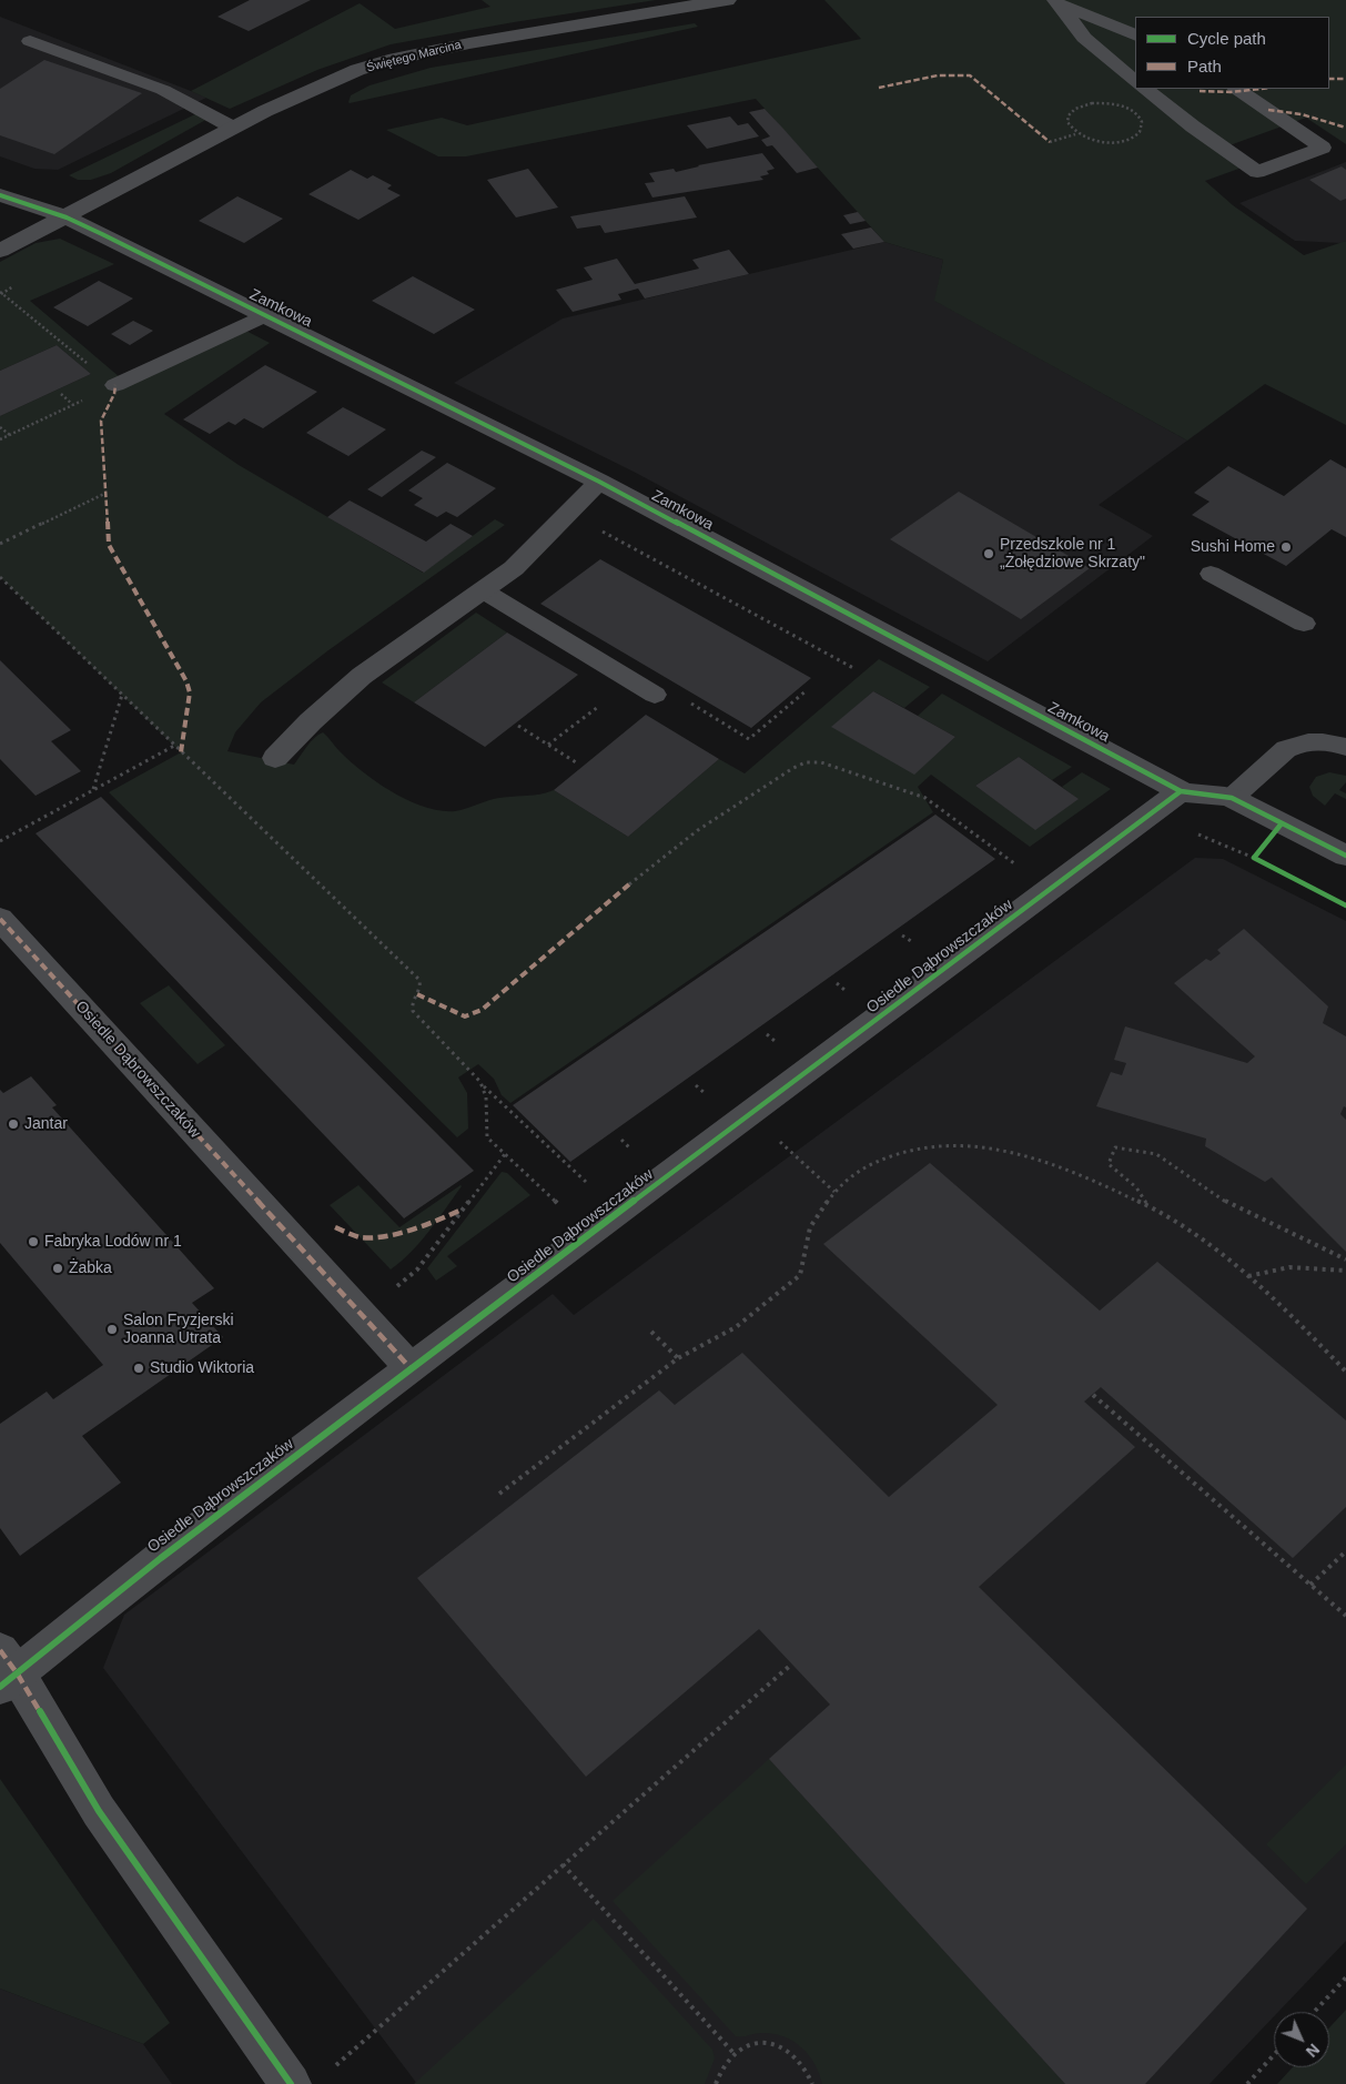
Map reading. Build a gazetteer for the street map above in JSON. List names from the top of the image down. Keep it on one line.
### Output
{"streets":{"street":["Świętego Marcina","Zamkowa","Osiedle Dąbrowszczaków"]},"crossings":[["Świętego Marcina","Zamkowa"],["Zamkowa","Osiedle Dąbrowszczaków"]],"places":["Sushi Home","Przedszkole nr 1 „Żołędziowe Skrzaty\"","Jantar","Fabryka Lodów nr 1","Żabka","Salon Fryzjerski Joanna Utrata","Studio Wiktoria"],"legend":["Cycle path","Path"],"north":"bottom right"}
